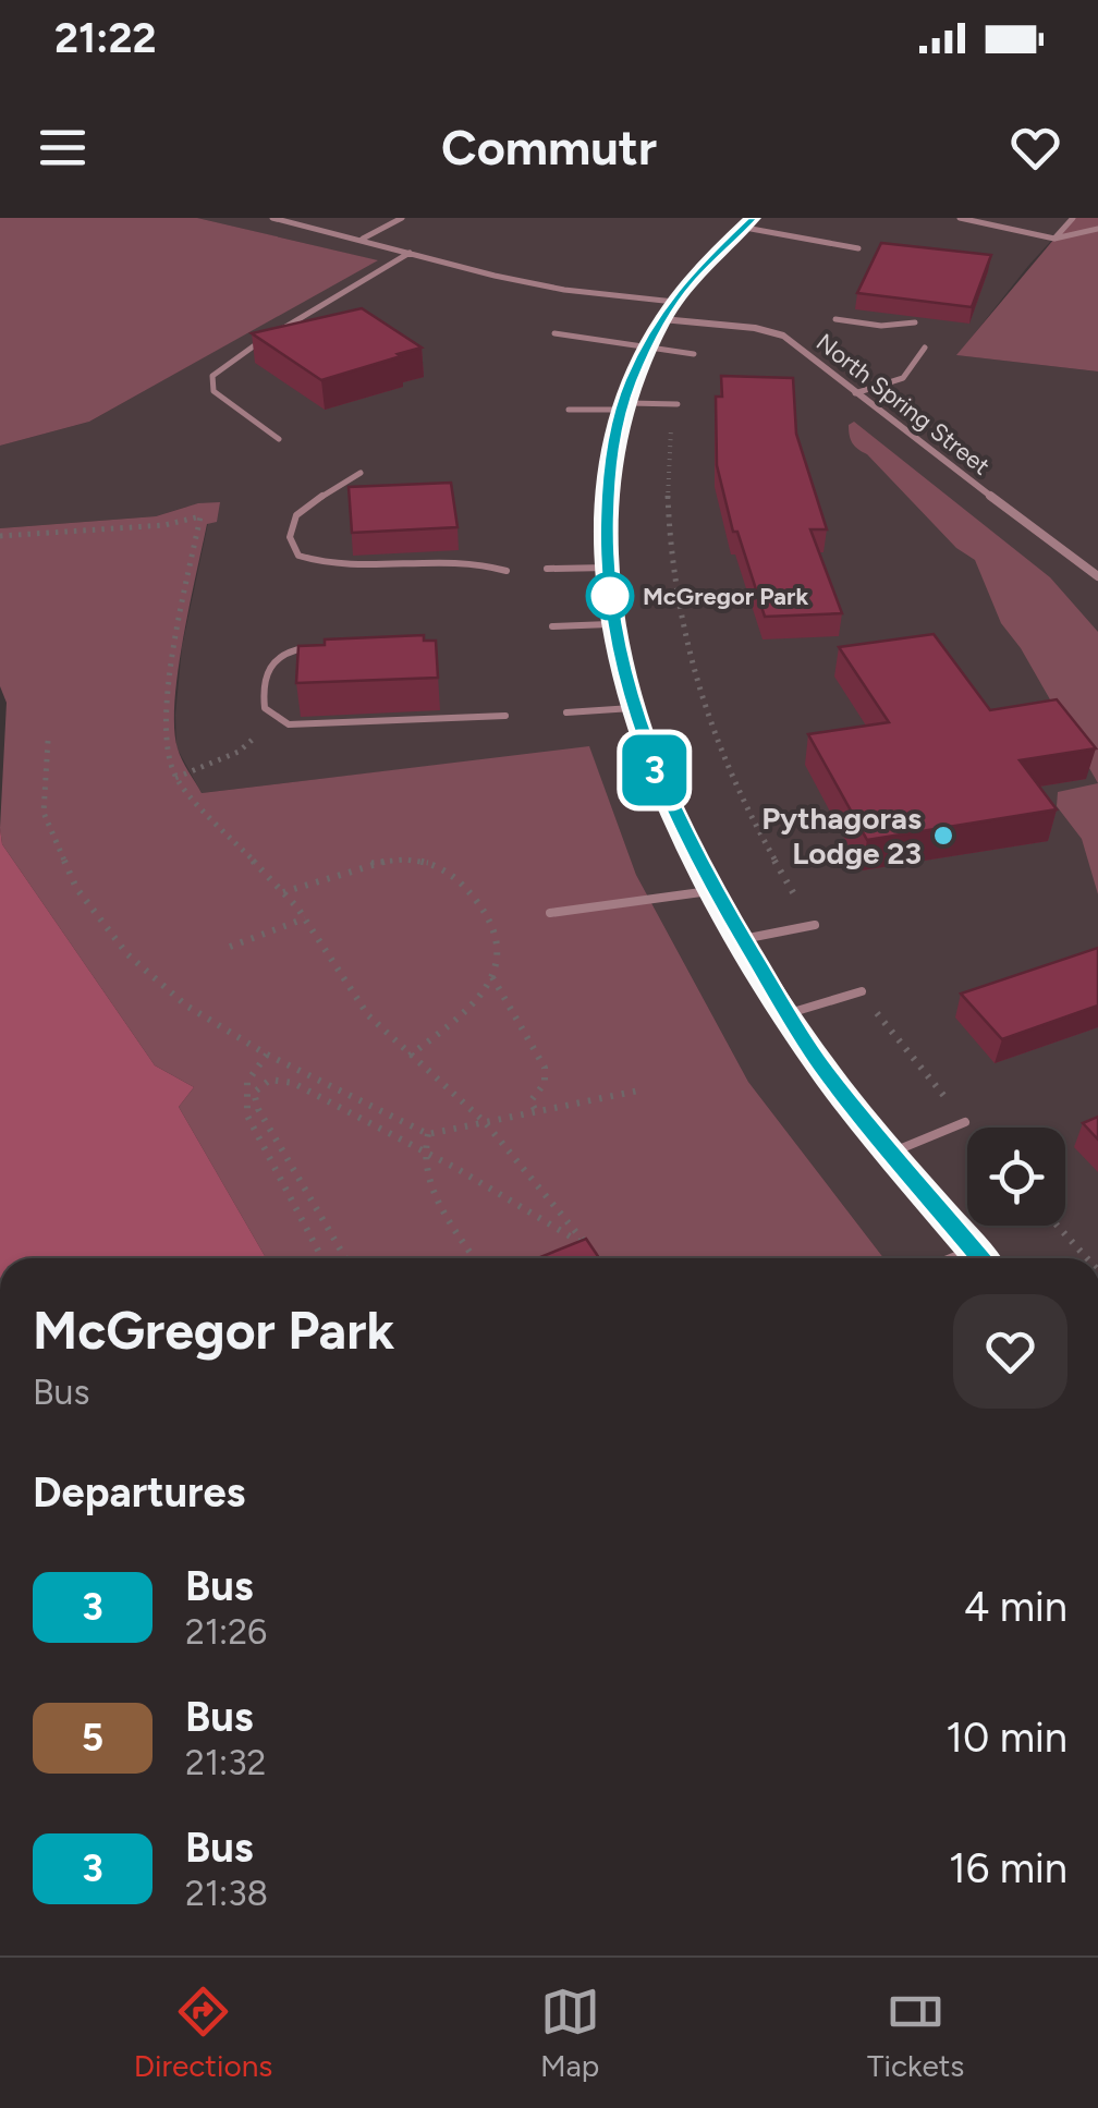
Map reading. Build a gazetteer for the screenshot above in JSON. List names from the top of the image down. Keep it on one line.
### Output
{"streets":{"street":["North Spring Street"]},"places":["McGregor Park","Pythagoras Lodge 23"],"lines":["bus line 3"],"page":{"status":"21:22","header":"Commutr","on_map":"3","heading":[["McGregor Park","Bus"],"Departures"],"list":[{"mark":"3","name":"Bus","note":"21:26","value":"4 min"},{"mark":"5","name":"Bus","note":"21:32","value":"10 min"},{"mark":"3","name":"Bus","note":"21:38","value":"16 min"}],"tabs":["Directions","Map","Tickets"]}}
